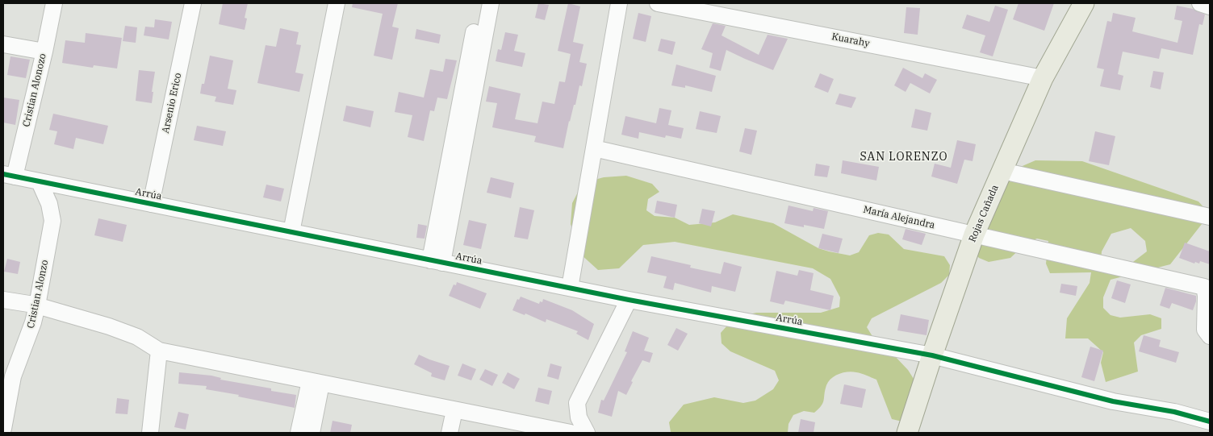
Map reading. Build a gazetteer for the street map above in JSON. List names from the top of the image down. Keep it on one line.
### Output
{"streets":{"main road":["Rojas Cañada"],"street":["Kuarahy","Cristian Alonozo","Arsenio Erico","Arrúa","María Alejandra","Cristian Alonzo"]},"crossings":[["Kuarahy","Rojas Cañada"],["Cristian Alonozo","Arrúa"],["Arsenio Erico","Arrúa"],["Arrúa","Rojas Cañada"],["Arrúa","Cristian Alonzo"],["Rojas Cañada","María Alejandra"]],"districts":["SAN LORENZO"]}
